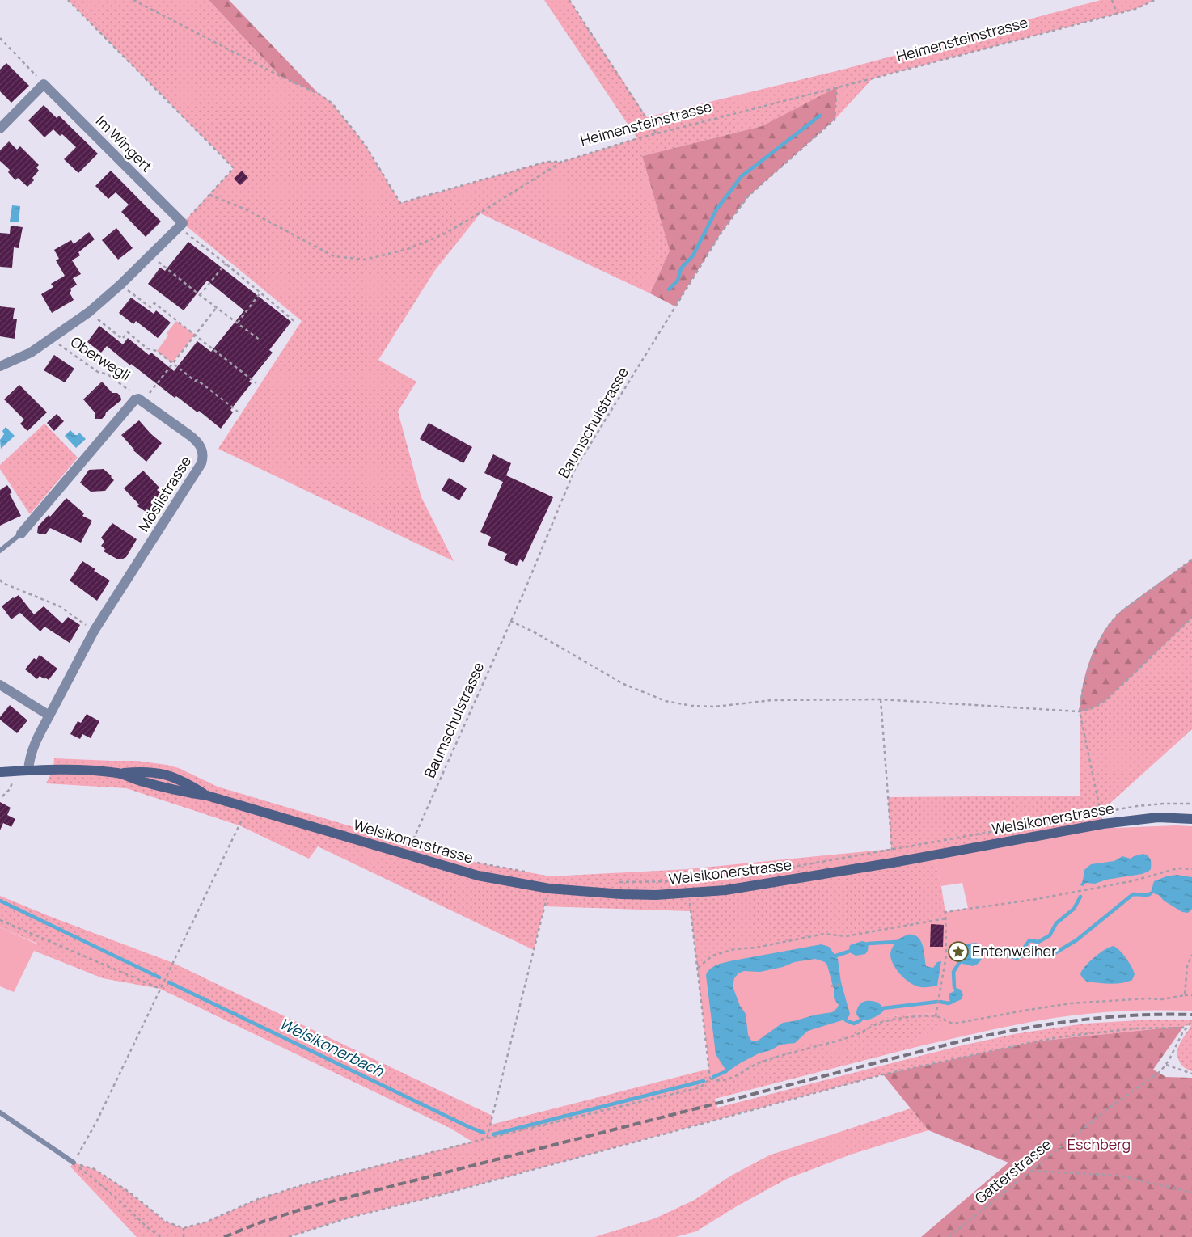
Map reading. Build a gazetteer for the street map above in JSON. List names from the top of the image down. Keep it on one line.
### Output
{"streets":{"main road":["Welsikonerstrasse"],"street":["Im Wingert","Möslistrasse"],"path":["Heimensteinstrasse","Oberwegli","Baumschulstrasse","Gatterstrasse"]},"crossings":[["Heimensteinstrasse","Baumschulstrasse"],["Oberwegli","Möslistrasse"],["Baumschulstrasse","Welsikonerstrasse"]],"water":["Welsikonerbach"],"parks":["Eschberg"],"places":{"place":["Entenweiher"]}}
